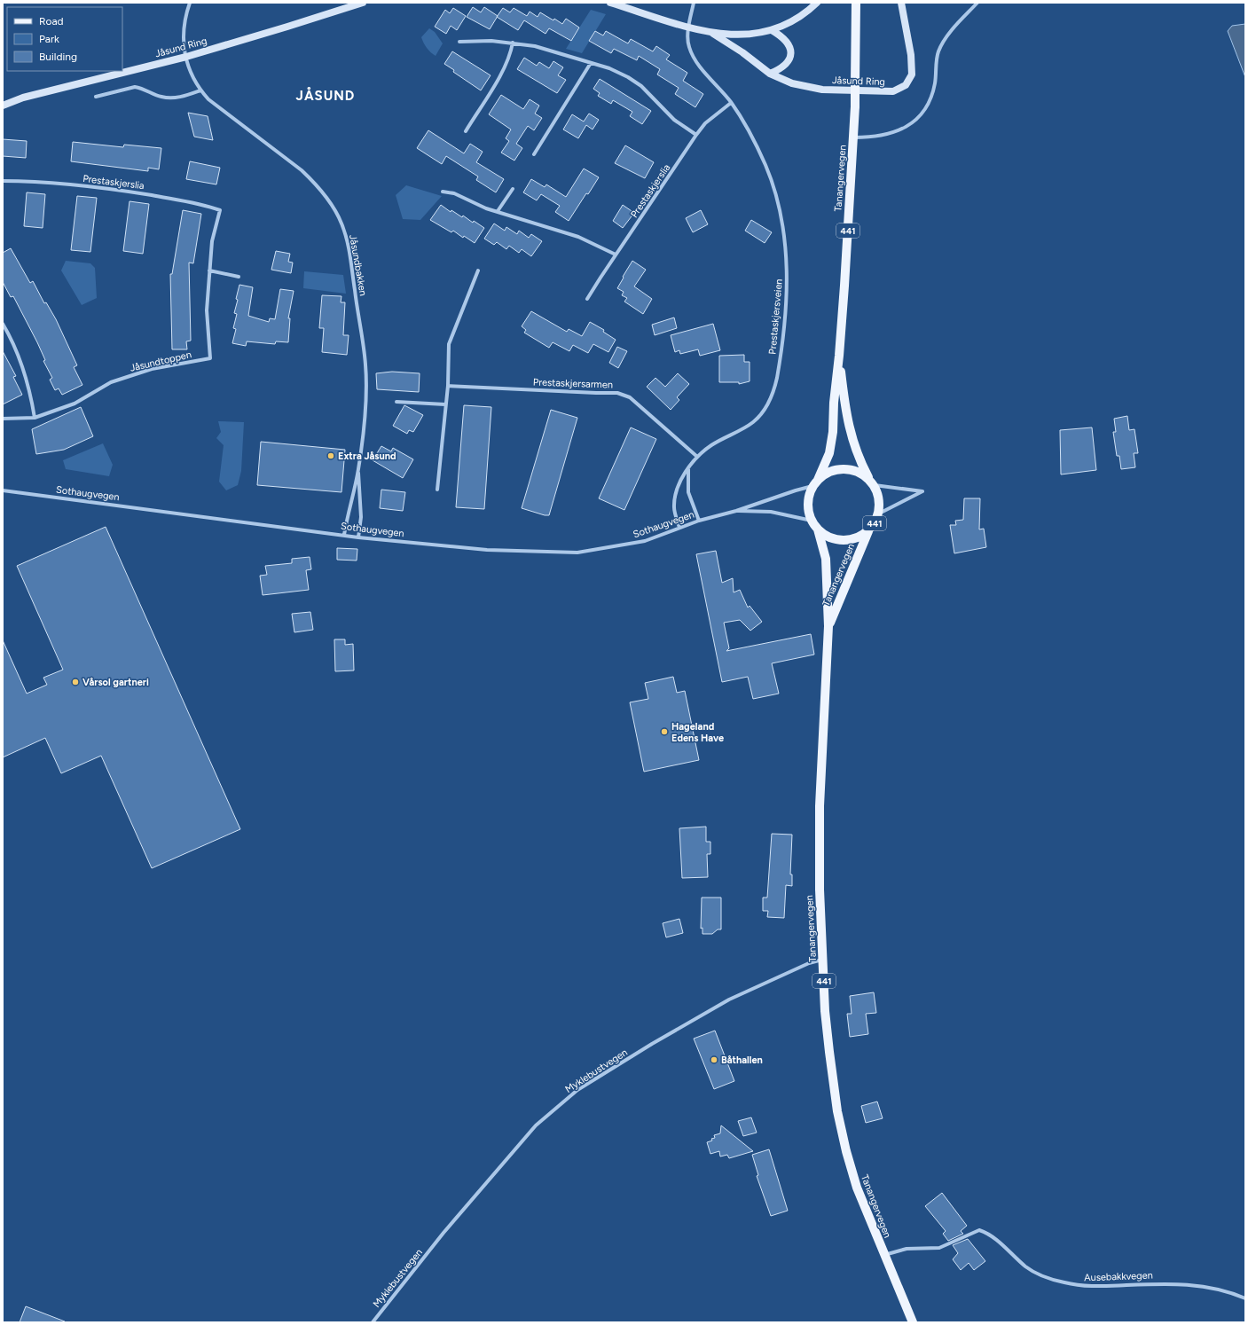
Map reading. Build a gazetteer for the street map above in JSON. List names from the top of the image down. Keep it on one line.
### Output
{"streets":{"main road":["Jåsund Ring","Tanangervegen","441"],"street":["Prestaskjerslia","Jåsundbakken","Prestaskjersveien","Jåsundtoppen","Prestaskjersarmen","Sothaugvegen","Myklebustvegen","Ausebakkvegen"]},"crossings":[["Jåsund Ring","Jåsundbakken"],["Jåsund Ring","Prestaskjersveien"],["Tanangervegen","441"],["Tanangervegen","Sothaugvegen"],["Tanangervegen","Myklebustvegen"],["Tanangervegen","Ausebakkvegen"],["Prestaskjerslia","Prestaskjersveien"],["Prestaskjerslia","Jåsundtoppen"],["441","Sothaugvegen"],["Jåsundbakken","Sothaugvegen"],["Prestaskjersveien","Prestaskjersarmen"],["Prestaskjersveien","Sothaugvegen"]],"districts":["JÅSUND"],"places":["Extra Jåsund","Vårsol gartneri","Hageland Edens Have","Båthallen"],"legend":["Road","Park","Building"]}
